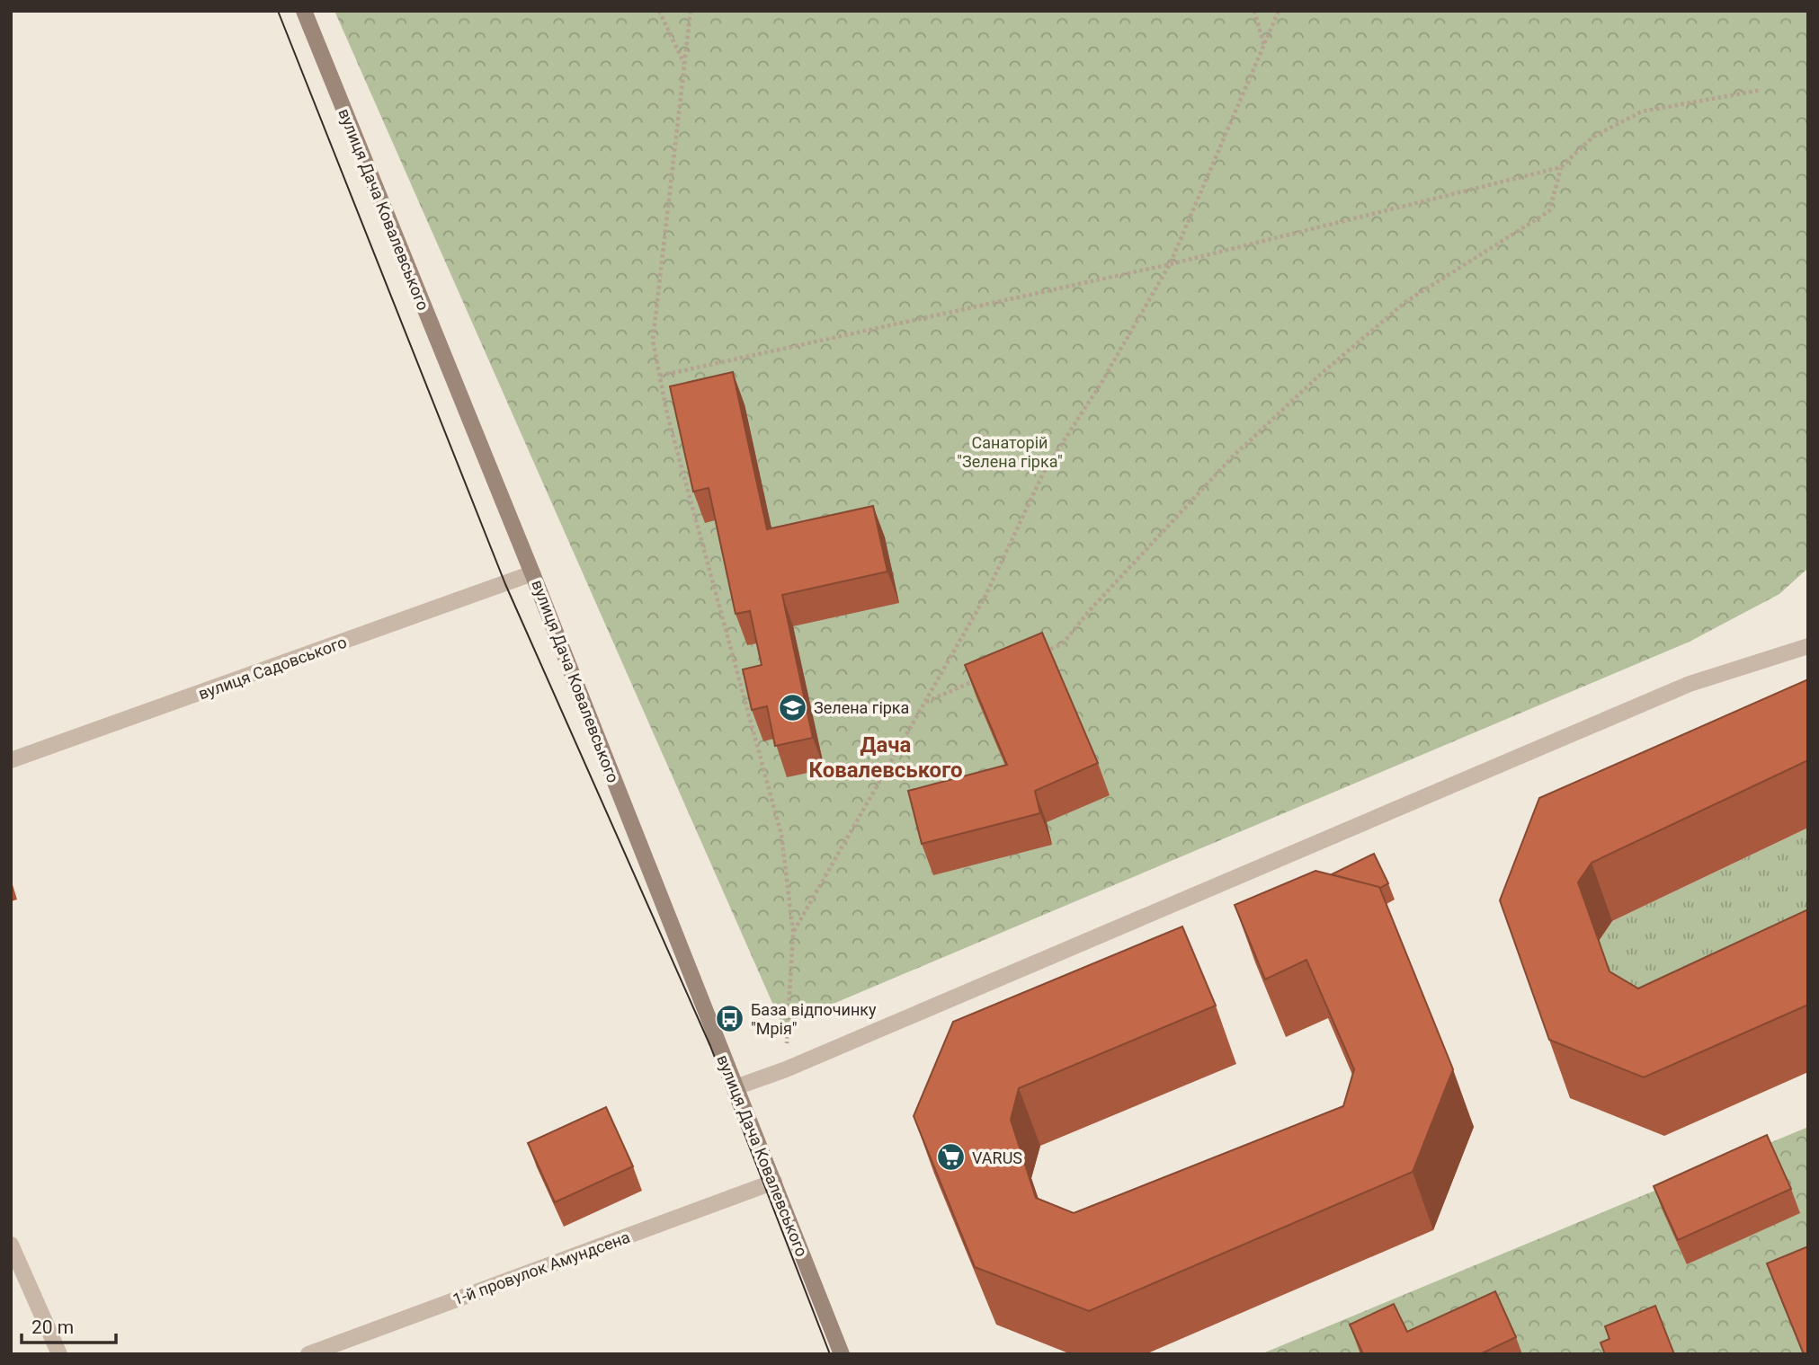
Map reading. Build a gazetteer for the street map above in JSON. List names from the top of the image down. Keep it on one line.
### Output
{"streets":{"street":["вулиця Дача Ковалевського","вулиця Садовського","1-й провулок Амундсена"]},"crossings":[["вулиця Дача Ковалевського","вулиця Садовського"],["вулиця Дача Ковалевського","1-й провулок Амундсена"]],"districts":["Дача Ковалевського"],"parks":["Санаторій \"Зелена гірка\""],"places":{"school or university":["Зелена гірка"],"bus stop":["База відпочинку \"Мрія\""],"supermarket":["VARUS"]},"scale_bar":"20 m"}
